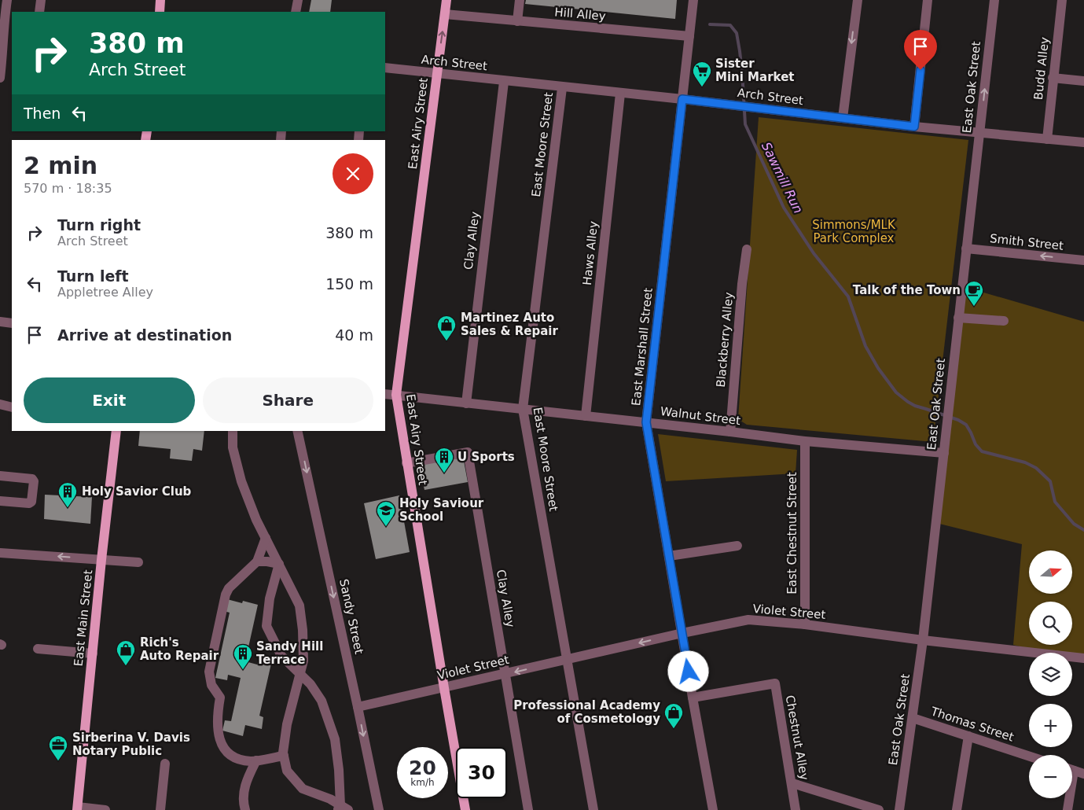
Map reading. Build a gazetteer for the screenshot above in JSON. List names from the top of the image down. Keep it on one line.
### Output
{"streets":{"main road":["East Airy Street","East Main Street"],"street":["Hill Alley","Arch Street","Budd Alley","East Oak Street","East Moore Street","Clay Alley","Smith Street","Haws Alley","Blackberry Alley","East Marshall Street","Walnut Street","East Chestnut Street","Violet Street","Sandy Street","Thomas Street","Chestnut Alley"]},"crossings":[["Hill Alley","East Airy Street"],["Hill Alley","East Marshall Street"],["Arch Street","Budd Alley"],["Arch Street","East Oak Street"],["Arch Street","East Airy Street"],["Arch Street","East Moore Street"],["Arch Street","Clay Alley"],["Arch Street","Haws Alley"],["Arch Street","East Marshall Street"],["East Oak Street","Smith Street"],["East Oak Street","Walnut Street"],["East Oak Street","Violet Street"],["East Oak Street","Thomas Street"],["East Airy Street","Clay Alley"],["East Airy Street","Walnut Street"],["East Airy Street","Violet Street"],["East Moore Street","Walnut Street"],["East Moore Street","Violet Street"],["Clay Alley","Walnut Street"],["Clay Alley","Violet Street"],["Haws Alley","Walnut Street"],["Blackberry Alley","Walnut Street"],["East Marshall Street","Walnut Street"],["East Marshall Street","Violet Street"],["East Marshall Street","Chestnut Alley"],["Walnut Street","East Chestnut Street"],["East Chestnut Street","Violet Street"],["Violet Street","Sandy Street"]],"water":["Sawmill Run"],"parks":["Simmons/MLK Park Complex"],"places":{"supermarket":["Sister Mini Market"],"cafe":["Talk of the Town"],"shop":["Martinez Auto Sales & Repair","Rich's Auto Repair","Professional Academy of Cosmetology"],"building":["U Sports","Holy Savior Club","Sandy Hill Terrace"],"school or university":["Holy Saviour School"],"office":["Sirberina V. Davis Notary Public"]},"north":"right","page":{"turn":["380 m","Arch Street"],"then":"Then","heading":["2 min","570 m · 18:35"],"list":[{"name":"Turn right","note":"Arch Street","value":"380 m"},{"name":"Turn left","note":"Appletree Alley","value":"150 m"},{"name":"Arrive at destination","value":"40 m"}],"buttons":["Exit","Share"],"map_buttons":["+","−"],"speed":"20 km/h","limit":"30"}}
